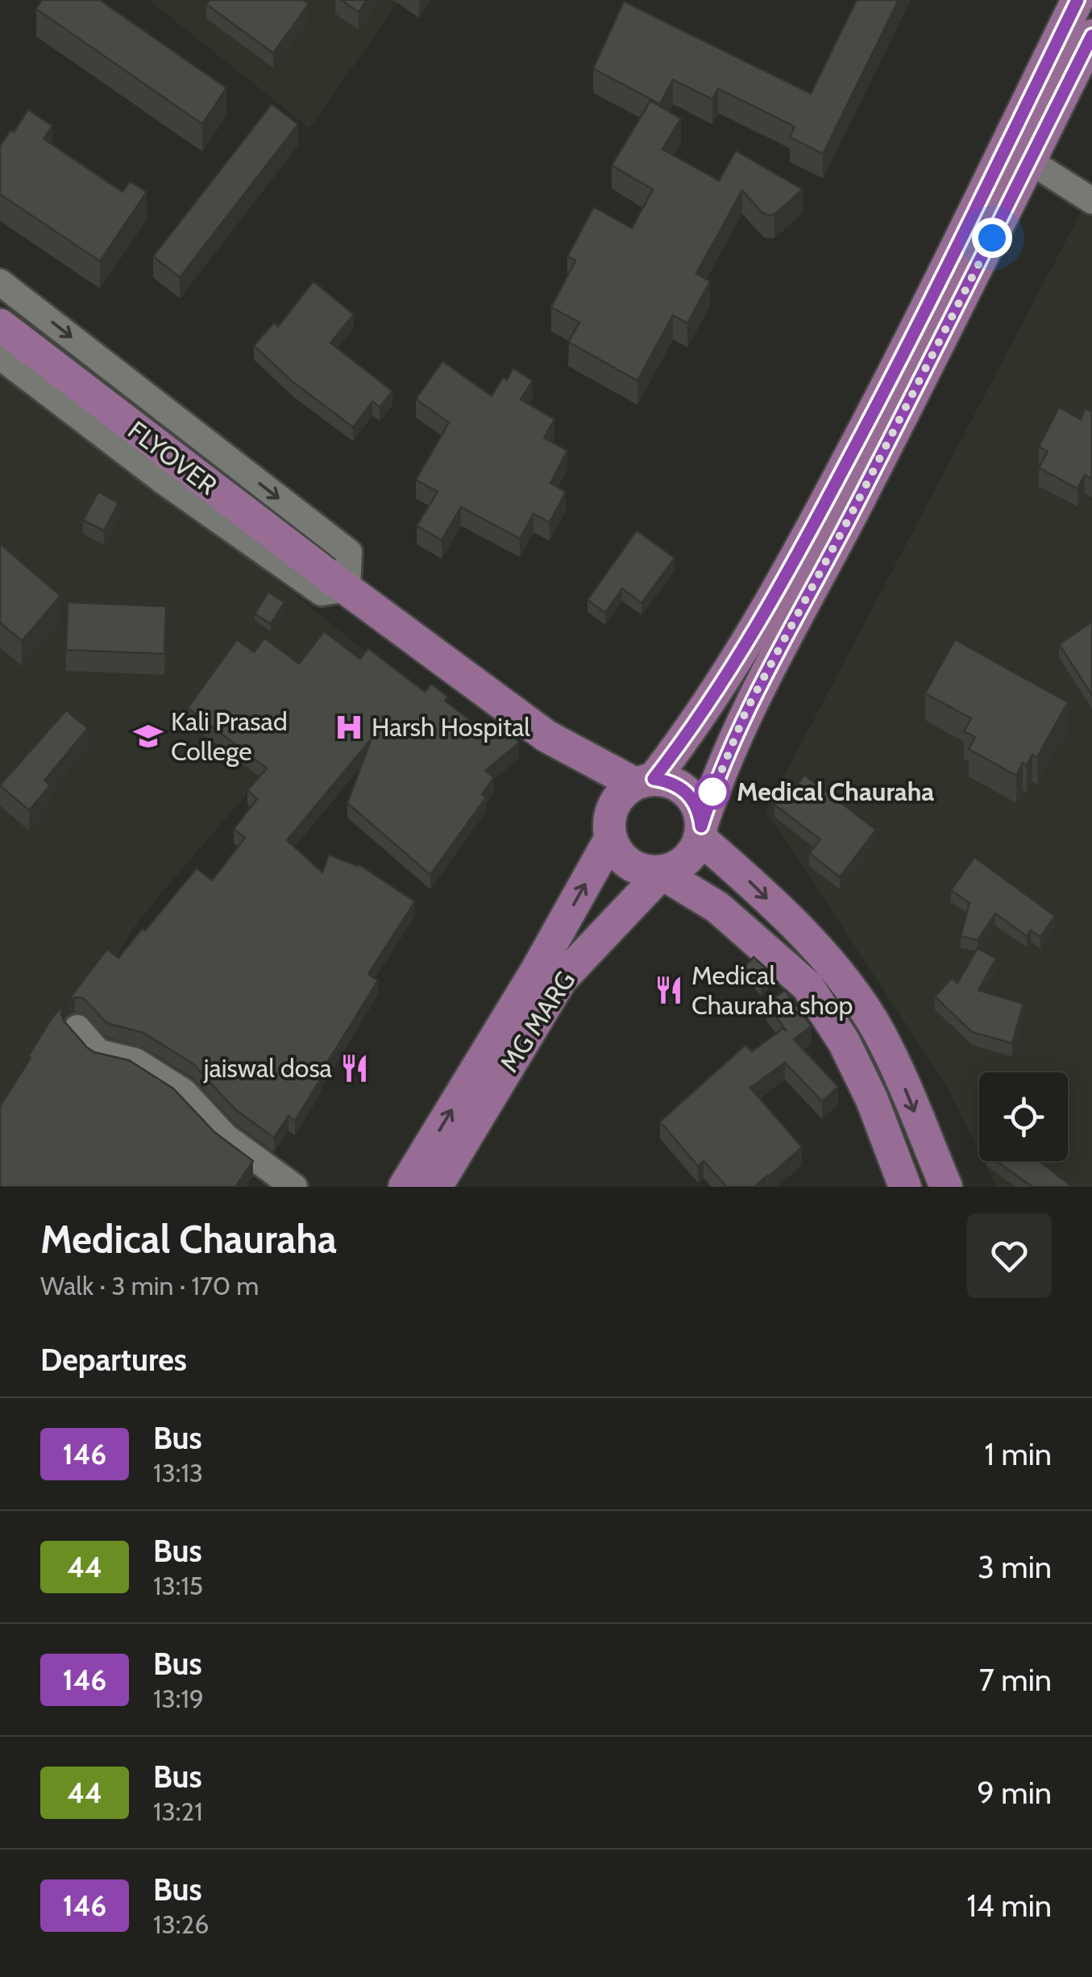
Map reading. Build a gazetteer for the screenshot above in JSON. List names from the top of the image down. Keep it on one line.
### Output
{"streets":{"main road":["FLYOVER","MG MARG"]},"places":{"hospital":["Harsh Hospital"],"school or university":["Kali Prasad College"],"other":["Medical Chauraha"],"restaurant":["Medical Chauraha shop","jaiswal dosa"]},"lines":["bus line 146"],"page":{"heading":[["Medical Chauraha","Walk · 3 min · 170 m"],"Departures"],"list":[{"mark":"146","name":"Bus","note":"13:13","value":"1 min"},{"mark":"44","name":"Bus","note":"13:15","value":"3 min"},{"mark":"146","name":"Bus","note":"13:19","value":"7 min"},{"mark":"44","name":"Bus","note":"13:21","value":"9 min"},{"mark":"146","name":"Bus","note":"13:26","value":"14 min"}]}}
